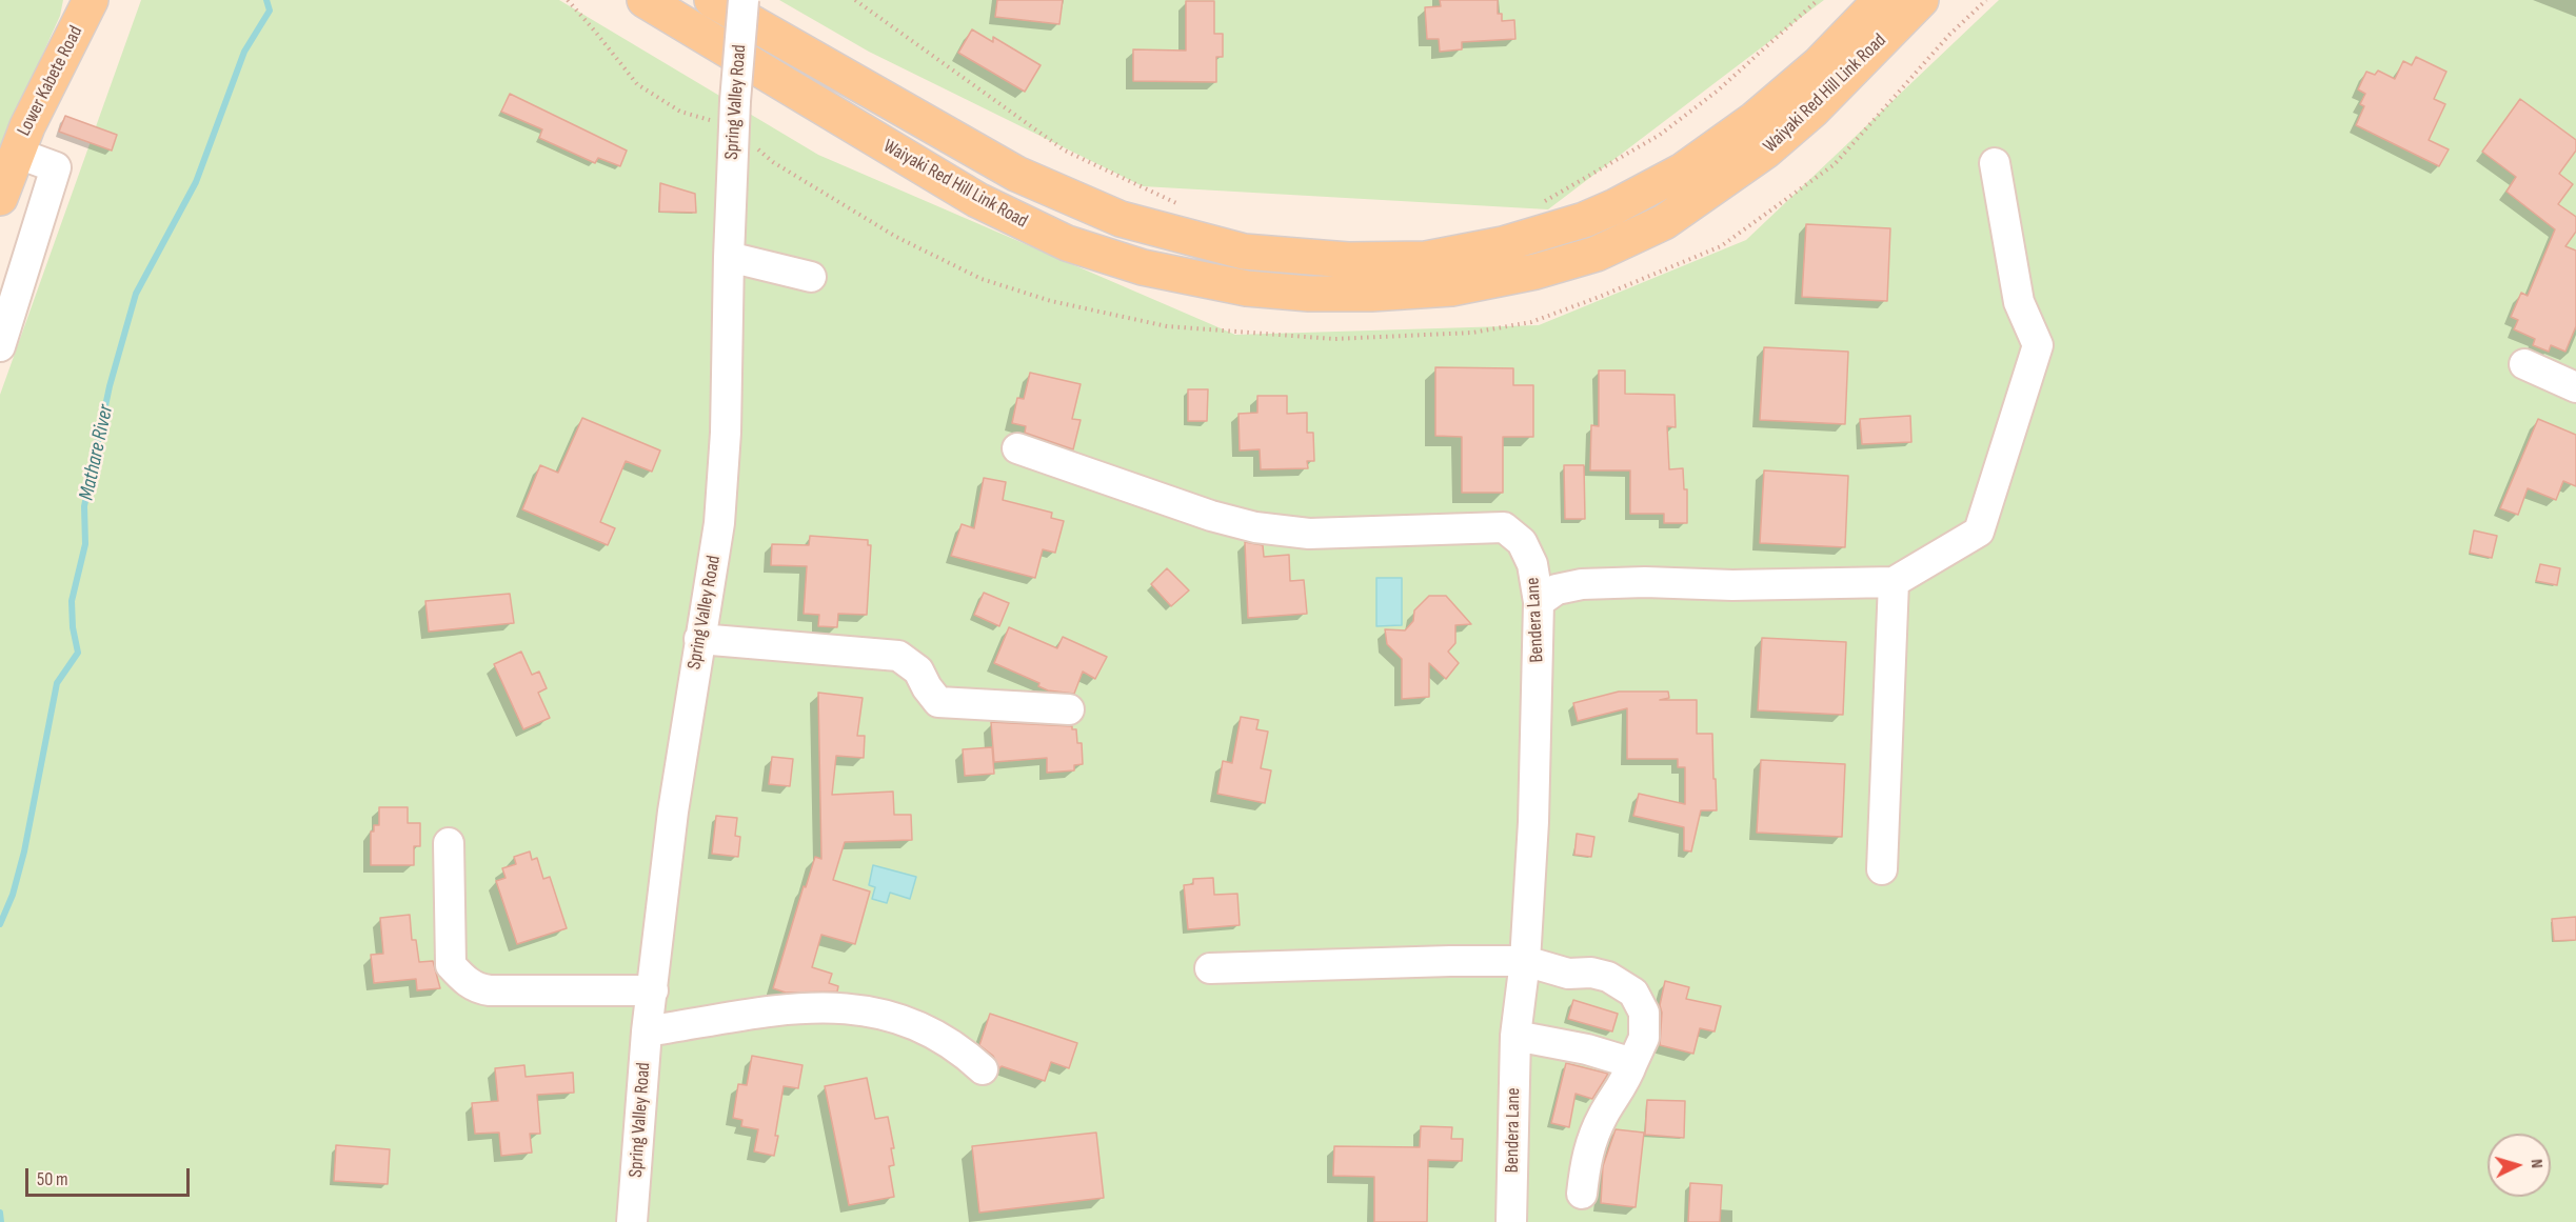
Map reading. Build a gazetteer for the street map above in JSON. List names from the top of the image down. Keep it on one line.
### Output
{"streets":{"main road":["Lower Kabete Road","Waiyaki Red Hill Link Road"],"street":["Spring Valley Road","Bendera Lane"]},"water":["Mathare River"],"scale_bar":"50 m","north":"right"}
